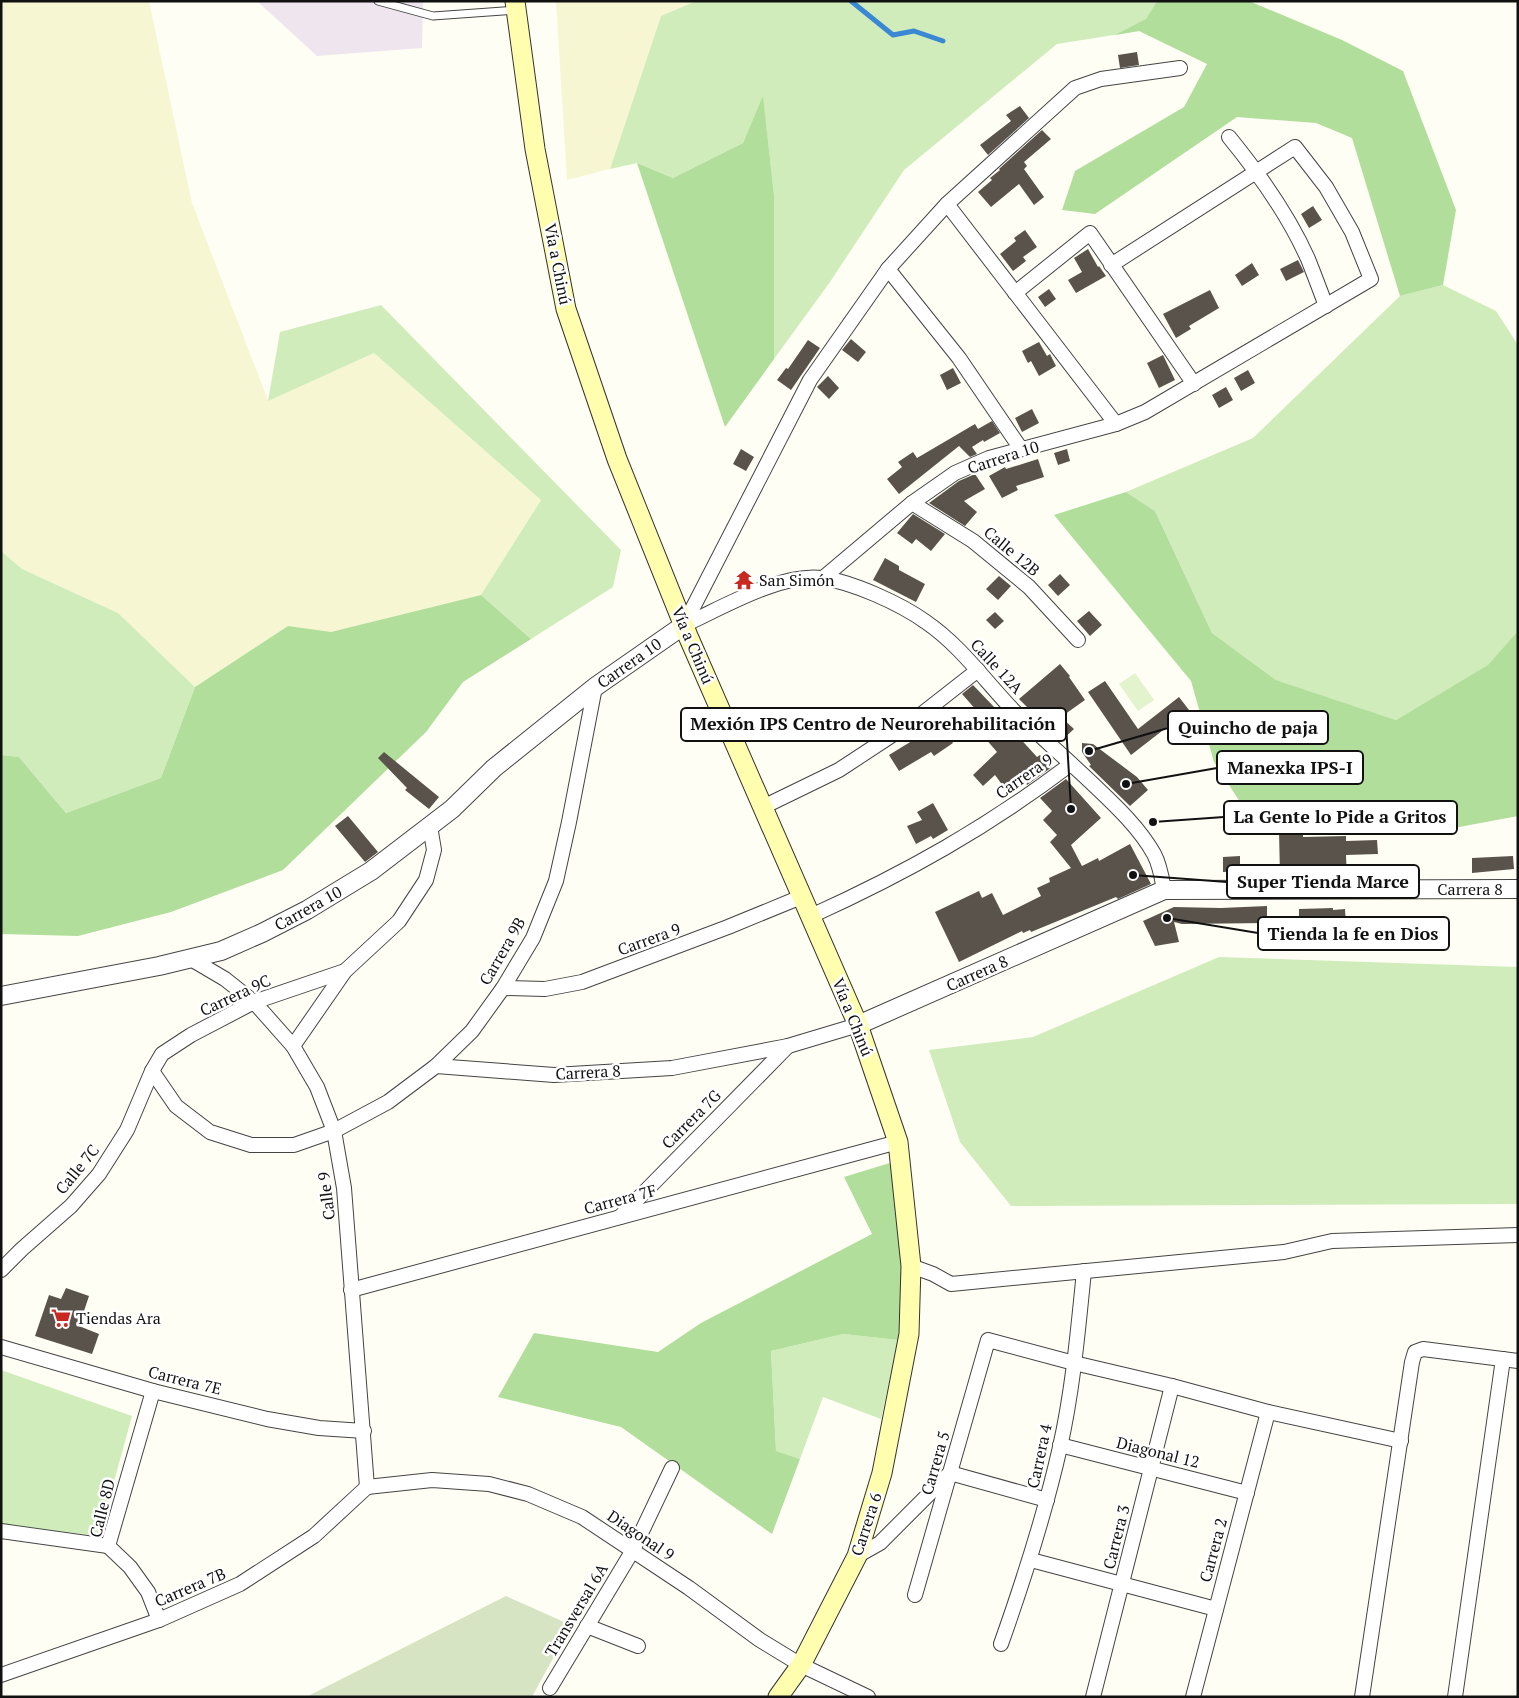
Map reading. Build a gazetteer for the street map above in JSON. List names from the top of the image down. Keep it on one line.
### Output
{"streets":{"main road":["Vía a Chinú","Carrera 6"],"street":["Carrera 10","Calle 12B","Calle 12A","Carrera 9","Carrera 8","Carrera 9B","Carrera 9C","Carrera 7G","Calle 7C","Calle 9","Carrera 7F","Carrera 7E","Diagonal 12","Carrera 4","Carrera 5","Calle 8D","Diagonal 9","Carrera 3","Carrera 2","Carrera 7B","Transversal 6A"]},"crossings":[["Vía a Chinú","Carrera 10"],["Vía a Chinú","Carrera 9"],["Vía a Chinú","Carrera 8"],["Vía a Chinú","Carrera 7F"],["Vía a Chinú","Carrera 6"],["Carrera 10","Calle 12B"],["Carrera 10","Calle 12A"],["Carrera 10","Carrera 9B"],["Carrera 10","Carrera 9C"],["Carrera 10","Calle 9"],["Calle 12A","Carrera 9"],["Calle 12A","Carrera 8"],["Carrera 9","Carrera 9B"],["Carrera 8","Carrera 9B"],["Carrera 8","Carrera 7G"],["Carrera 9B","Calle 9"],["Carrera 9C","Calle 7C"],["Carrera 9C","Calle 9"],["Carrera 7G","Carrera 7F"],["Calle 9","Carrera 7F"],["Calle 9","Carrera 7E"],["Calle 9","Diagonal 9"],["Calle 9","Carrera 7B"],["Carrera 7E","Calle 8D"],["Diagonal 12","Carrera 4"],["Diagonal 12","Carrera 3"],["Diagonal 12","Carrera 2"],["Carrera 4","Carrera 5"],["Calle 8D","Carrera 7B"],["Carrera 6","Diagonal 9"],["Diagonal 9","Carrera 7B"],["Diagonal 9","Transversal 6A"]],"places":{"temple":["San Simón"],"other":["Quincho de paja","Manexka IPS-I","Mexión IPS Centro de Neurorehabilitación","La Gente lo Pide a Gritos","Super Tienda Marce","Tienda la fe en Dios"],"supermarket":["Tiendas Ara"]}}
